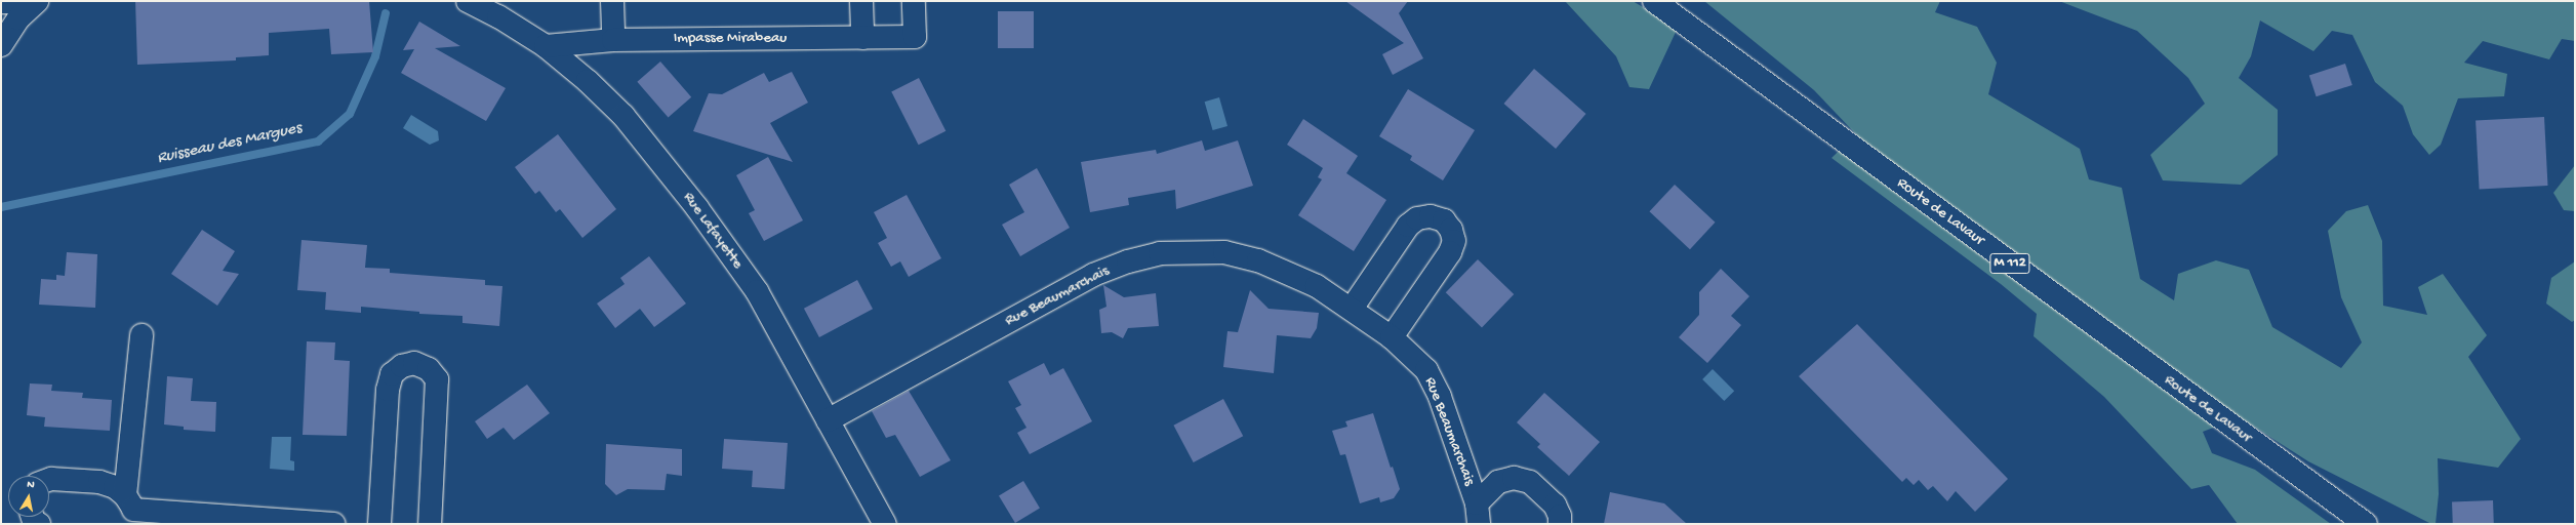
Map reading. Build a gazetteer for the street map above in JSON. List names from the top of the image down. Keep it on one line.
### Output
{"streets":{"street":["Impasse Mirabeau","Route de Lavaur","Rue Lafayette","M 112","Rue Beaumarchais"]},"crossings":[["Impasse Mirabeau","Rue Lafayette"],["Rue Lafayette","Rue Beaumarchais"]],"water":["Ruisseau des Margues"],"north":"top"}
